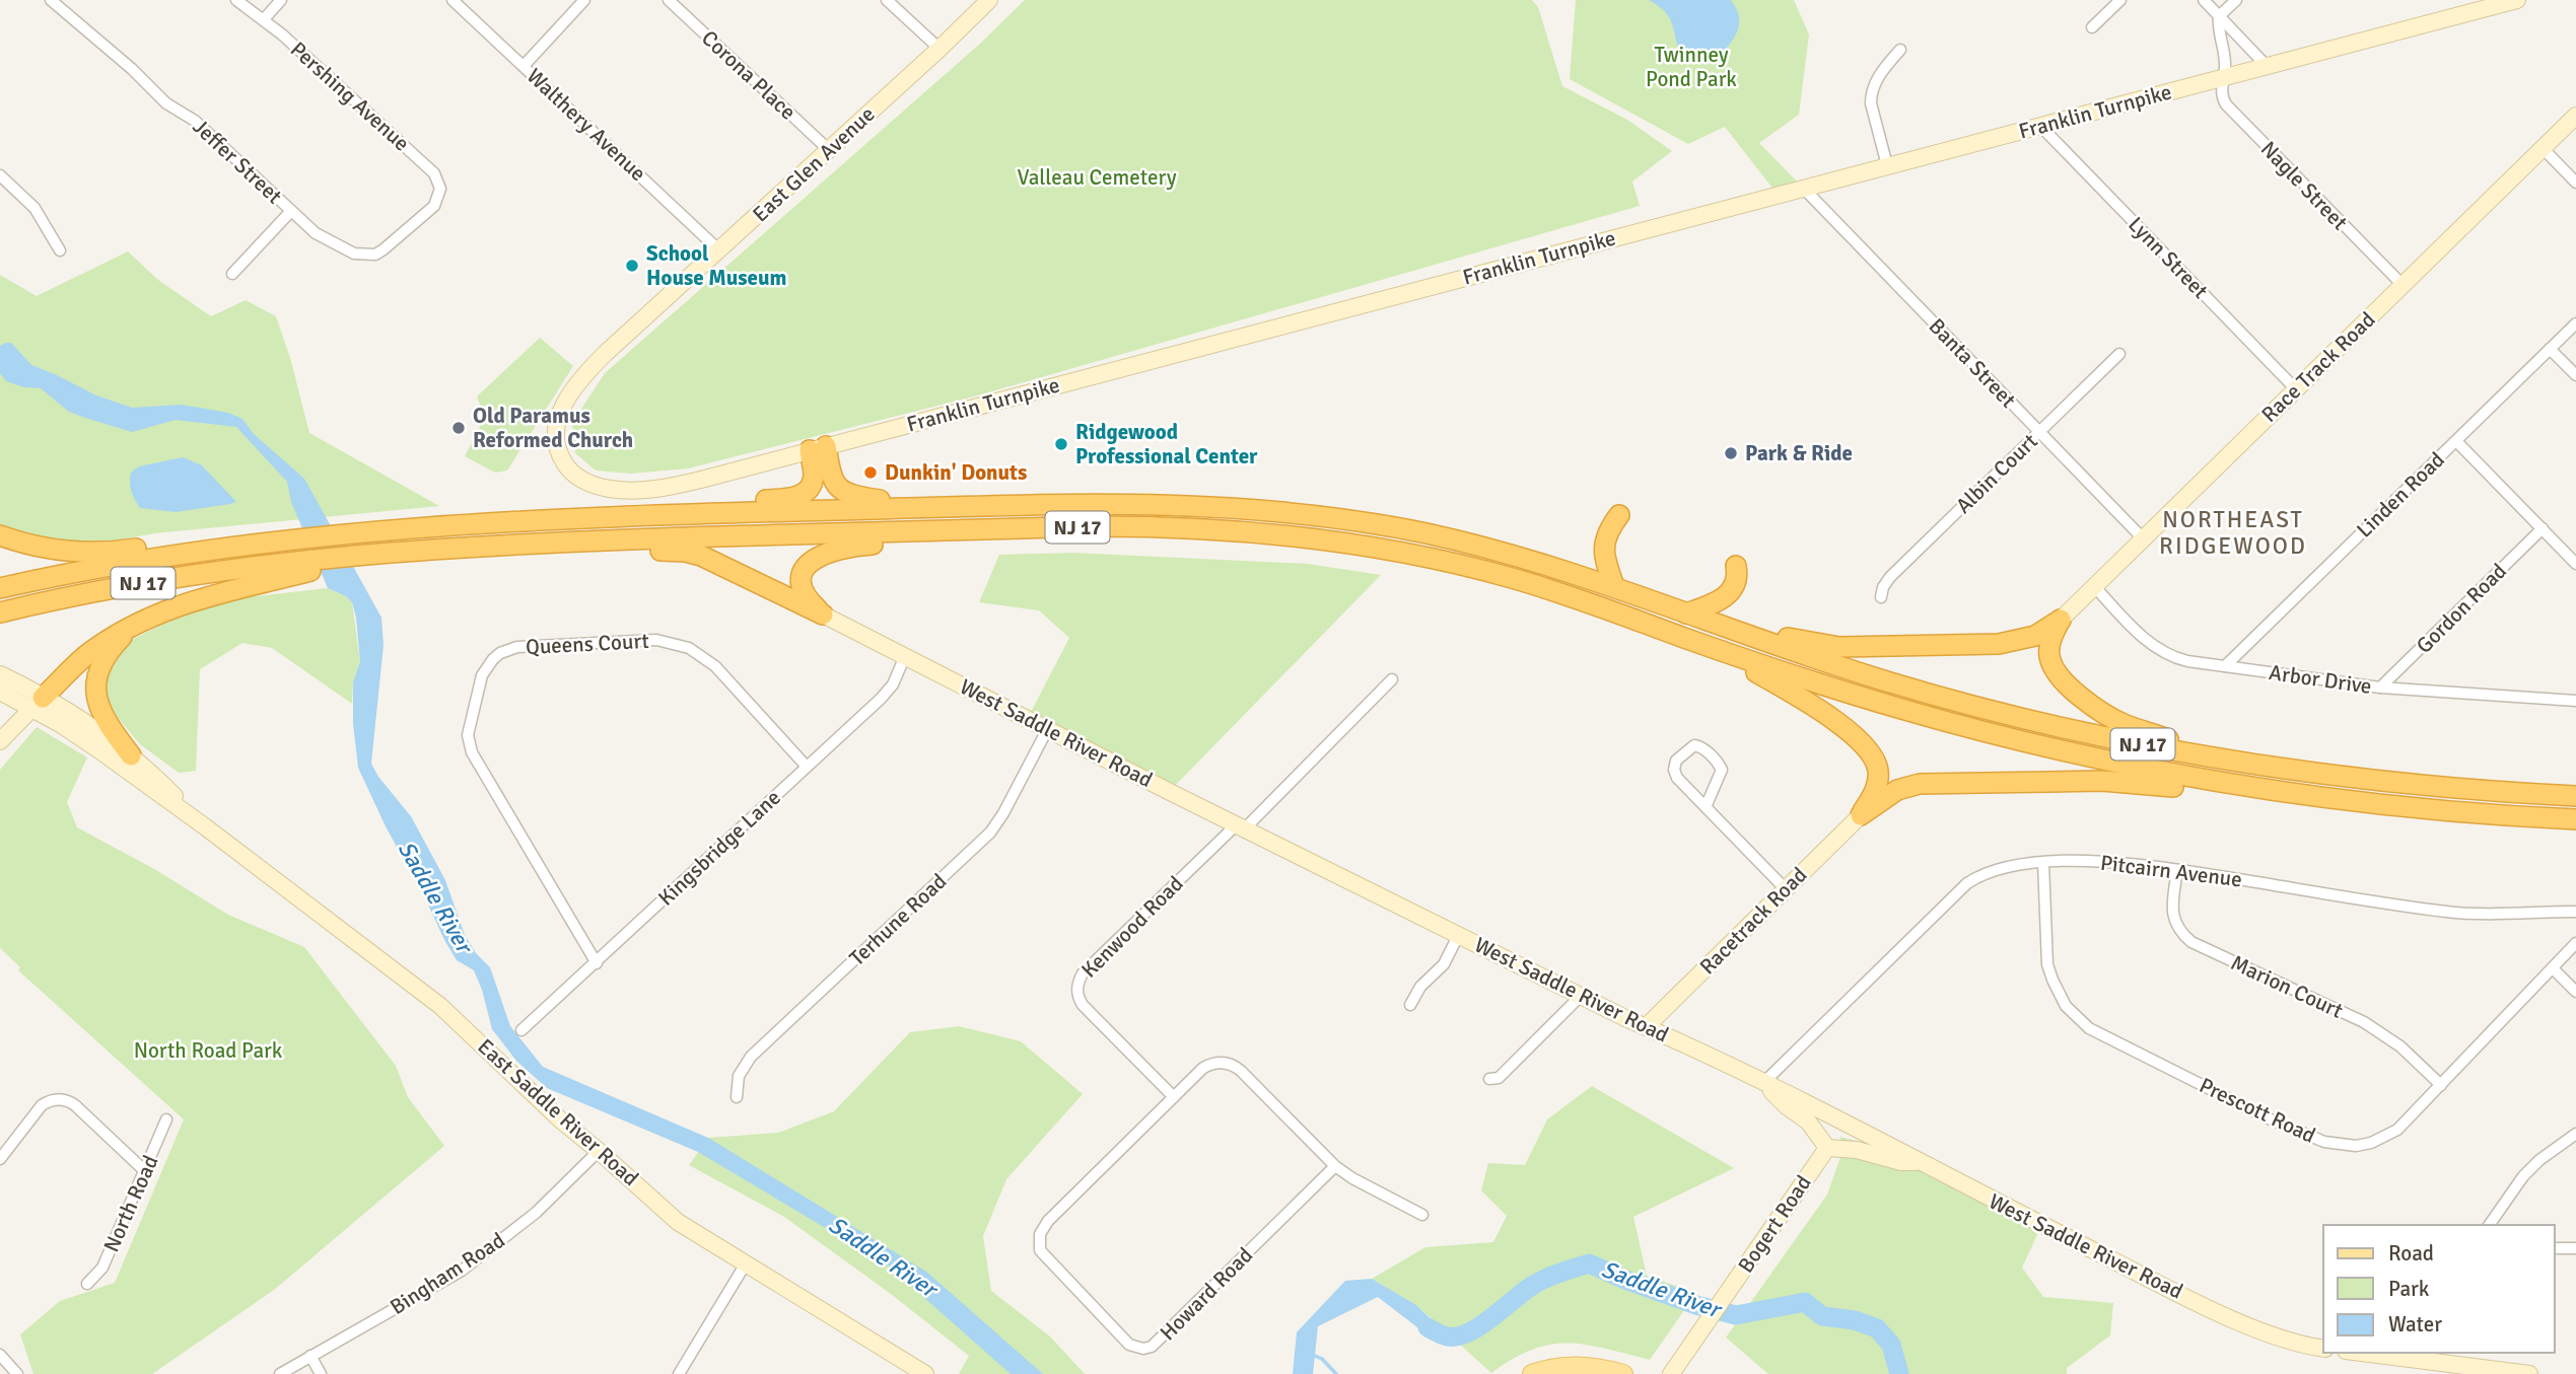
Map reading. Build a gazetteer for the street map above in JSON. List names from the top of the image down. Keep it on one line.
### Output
{"streets":{"highway":["NJ 17"],"street":["Corona Place","Pershing Avenue","Franklin Turnpike","Walthery Avenue","Jeffer Street","East Glen Avenue","Nagle Street","Lynn Street","Banta Street","Race Track Road","Albin Court","Linden Road","Gordon Road","Queens Court","Arbor Drive","West Saddle River Road","Kingsbridge Lane","Pitcairn Avenue","Terhune Road","Racetrack Road","Kenwood Road","Marion Court","Prescott Road","East Saddle River Road","North Road","Bogert Road","Bingham Road","Howard Road"]},"crossings":[["Corona Place","East Glen Avenue"],["Pershing Avenue","Jeffer Street"],["Franklin Turnpike","East Glen Avenue"],["Franklin Turnpike","Nagle Street"],["Franklin Turnpike","Lynn Street"],["Franklin Turnpike","Banta Street"],["Walthery Avenue","East Glen Avenue"],["Nagle Street","Race Track Road"],["Lynn Street","Race Track Road"],["Banta Street","Race Track Road"],["Banta Street","Albin Court"],["Race Track Road","Arbor Drive"],["Linden Road","Arbor Drive"],["Gordon Road","Arbor Drive"],["Queens Court","Kingsbridge Lane"],["West Saddle River Road","Kingsbridge Lane"],["West Saddle River Road","Pitcairn Avenue"],["West Saddle River Road","Terhune Road"],["West Saddle River Road","Racetrack Road"],["West Saddle River Road","Kenwood Road"],["Pitcairn Avenue","Marion Court"],["Pitcairn Avenue","Prescott Road"],["Kenwood Road","Howard Road"],["Marion Court","Prescott Road"],["East Saddle River Road","Bingham Road"]],"districts":["NORTHEAST RIDGEWOOD"],"water":["Saddle River"],"parks":["Twinney Pond Park","Valleau Cemetery","North Road Park"],"places":["School House Museum","Old Paramus Reformed Church","Ridgewood Professional Center","Park & Ride","Dunkin' Donuts"],"legend":["Road","Park","Water"]}
